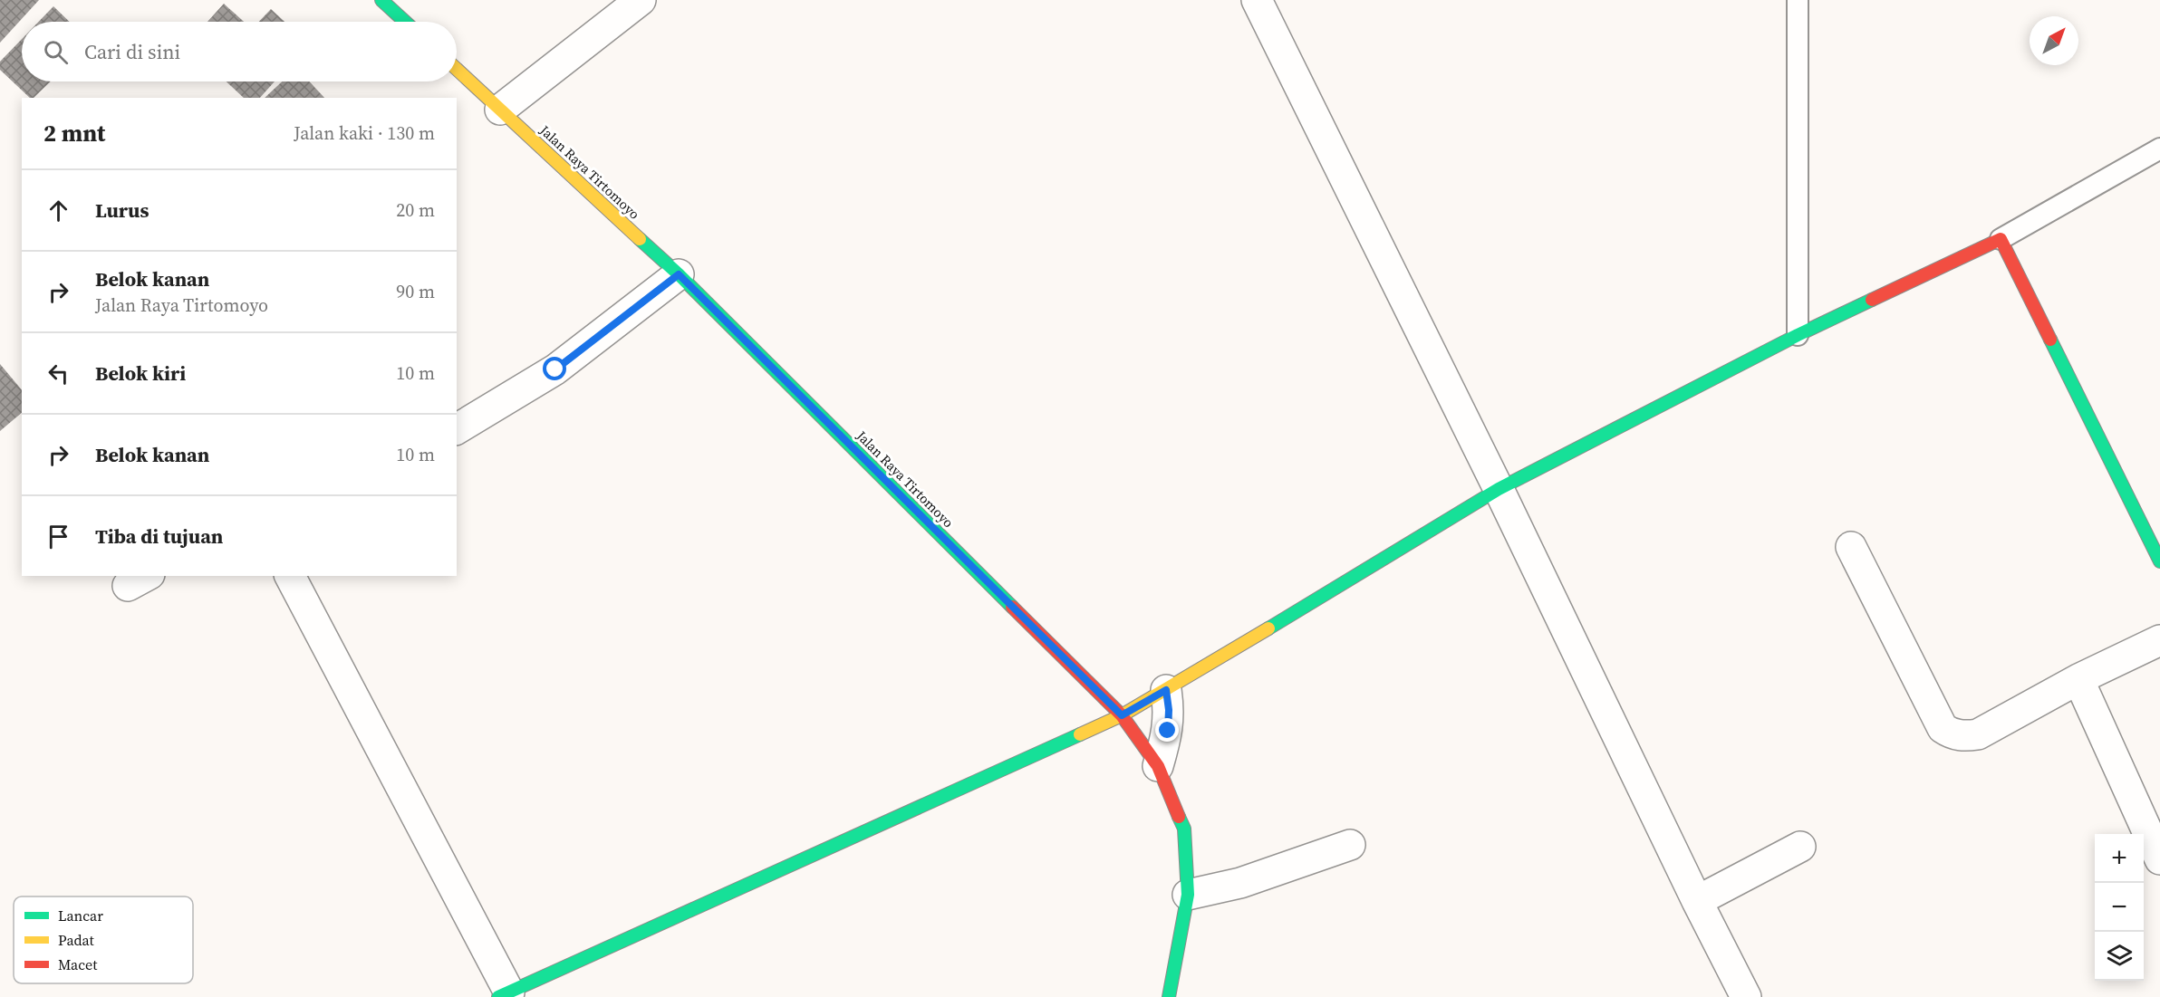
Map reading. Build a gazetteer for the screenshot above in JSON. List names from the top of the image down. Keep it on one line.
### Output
{"streets":{"street":["Jalan Raya Tirtomoyo"]},"legend":["Lancar","Padat","Macet"],"north":"top right","page":{"search":"Cari di sini","heading":["2 mnt","Jalan kaki · 130 m"],"list":[["Lurus","20 m"],["Belok kanan","Jalan Raya Tirtomoyo","90 m"],["Belok kiri","10 m"],["Belok kanan","10 m"],"Tiba di tujuan"],"map_buttons":["+","−"]}}
